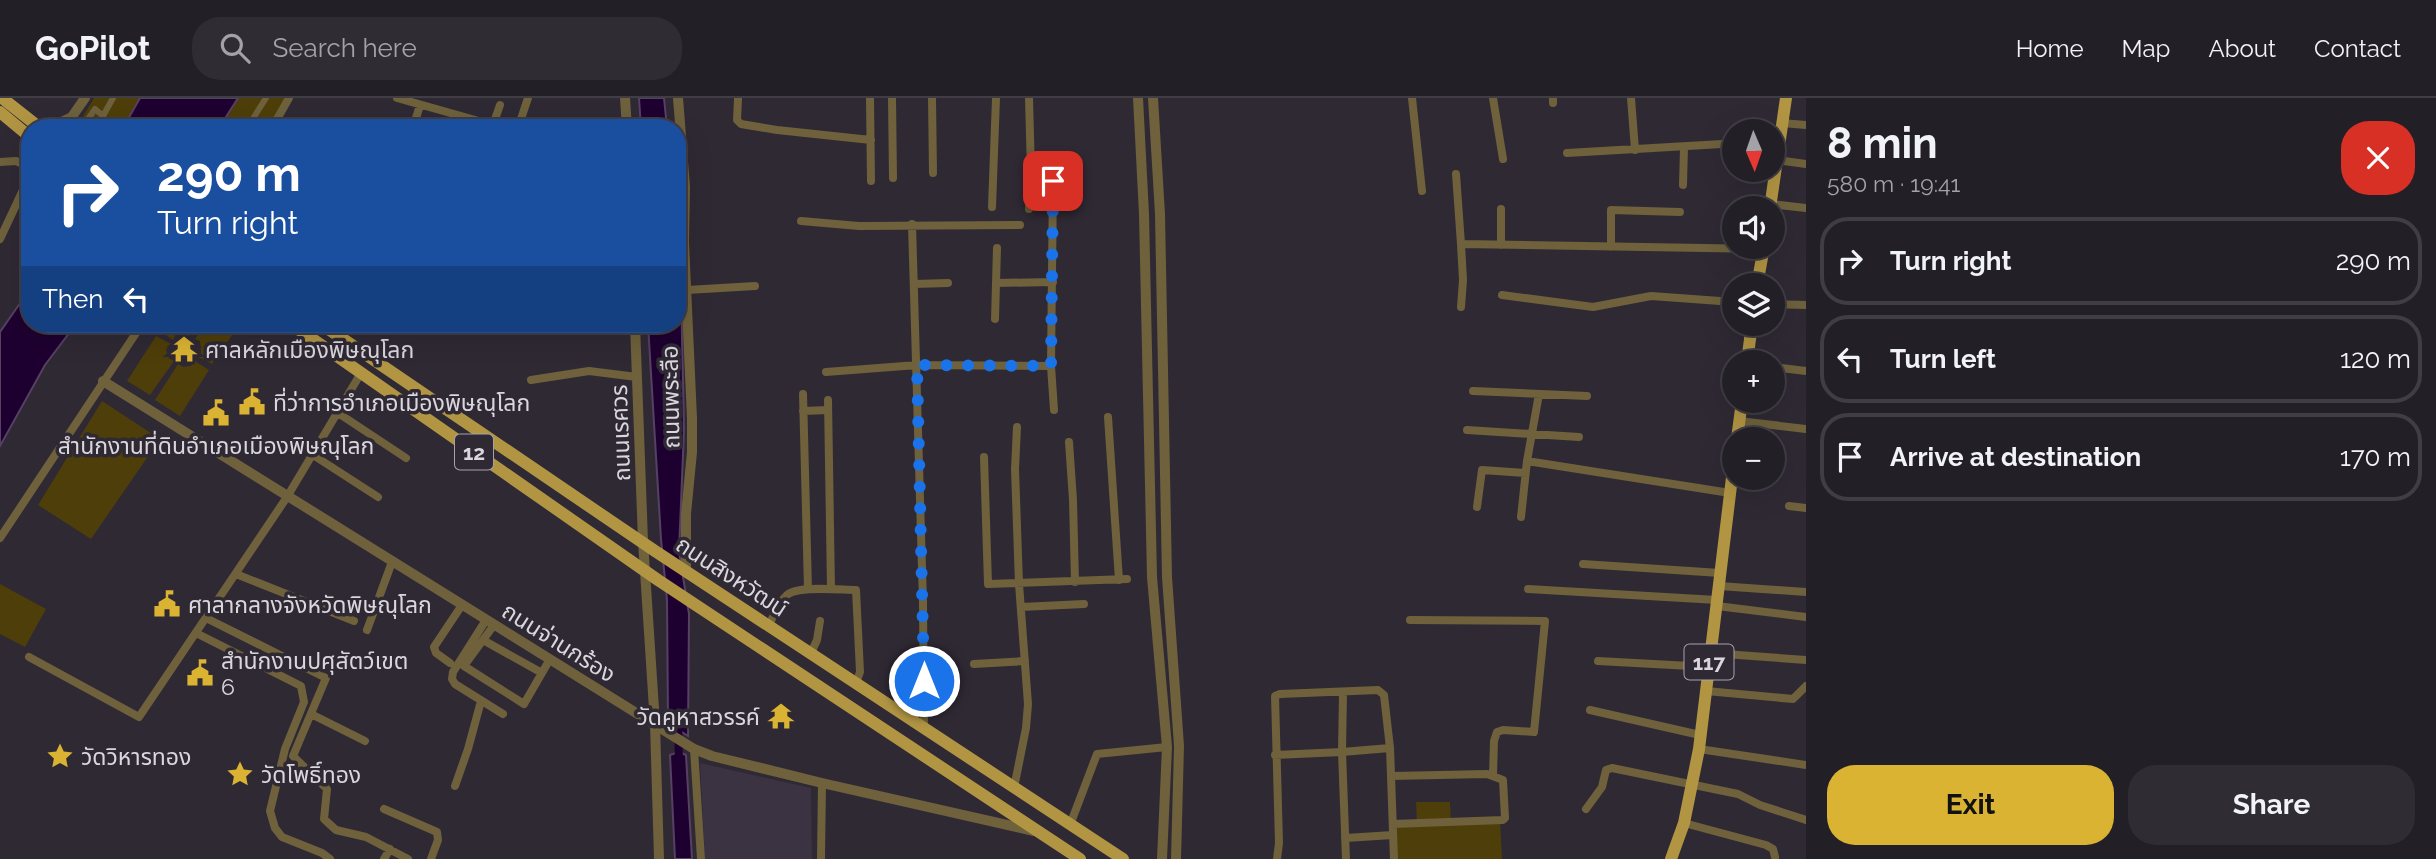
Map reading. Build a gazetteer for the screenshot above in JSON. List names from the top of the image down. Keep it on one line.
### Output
{"streets":{"main road":["12","ถนนสิงหวัฒน์","117"],"street":["ถนนพระลือ","ถนนเรศวร","ถนนจ่านกร้อง"]},"crossings":[["ถนนพระลือ","ถนนสิงหวัฒน์"],["ถนนเรศวร","ถนนสิงหวัฒน์"],["ถนนเรศวร","ถนนจ่านกร้อง"],["ถนนสิงหวัฒน์","ถนนจ่านกร้อง"]],"places":{"temple":["ศาลหลักเมืองพิษณุโลก","วัดคูหาสวรรค์"],"public building":["ที่ว่าการอำเภอเมืองพิษณุโลก","สำนักงานที่ดินอำเภอเมืองพิษณุโลก","ศาลากลางจังหวัดพิษณุโลก","สำนักงานปศุสัตว์เขต 6"],"place":["วัดวิหารทอง","วัดโพธิ์ทอง"]},"north":"bottom","page":{"header":"GoPilot","search":"Search here","nav":["Home","Map","About","Contact"],"heading":["8 min","580 m · 19:41"],"map_buttons":["+","−"],"turn":["290 m","Turn right"],"list":[{"name":"Turn right","value":"290 m"},{"name":"Turn left","value":"120 m"},{"name":"Arrive at destination","value":"170 m"}],"then":"Then","buttons":["Exit","Share"]}}
